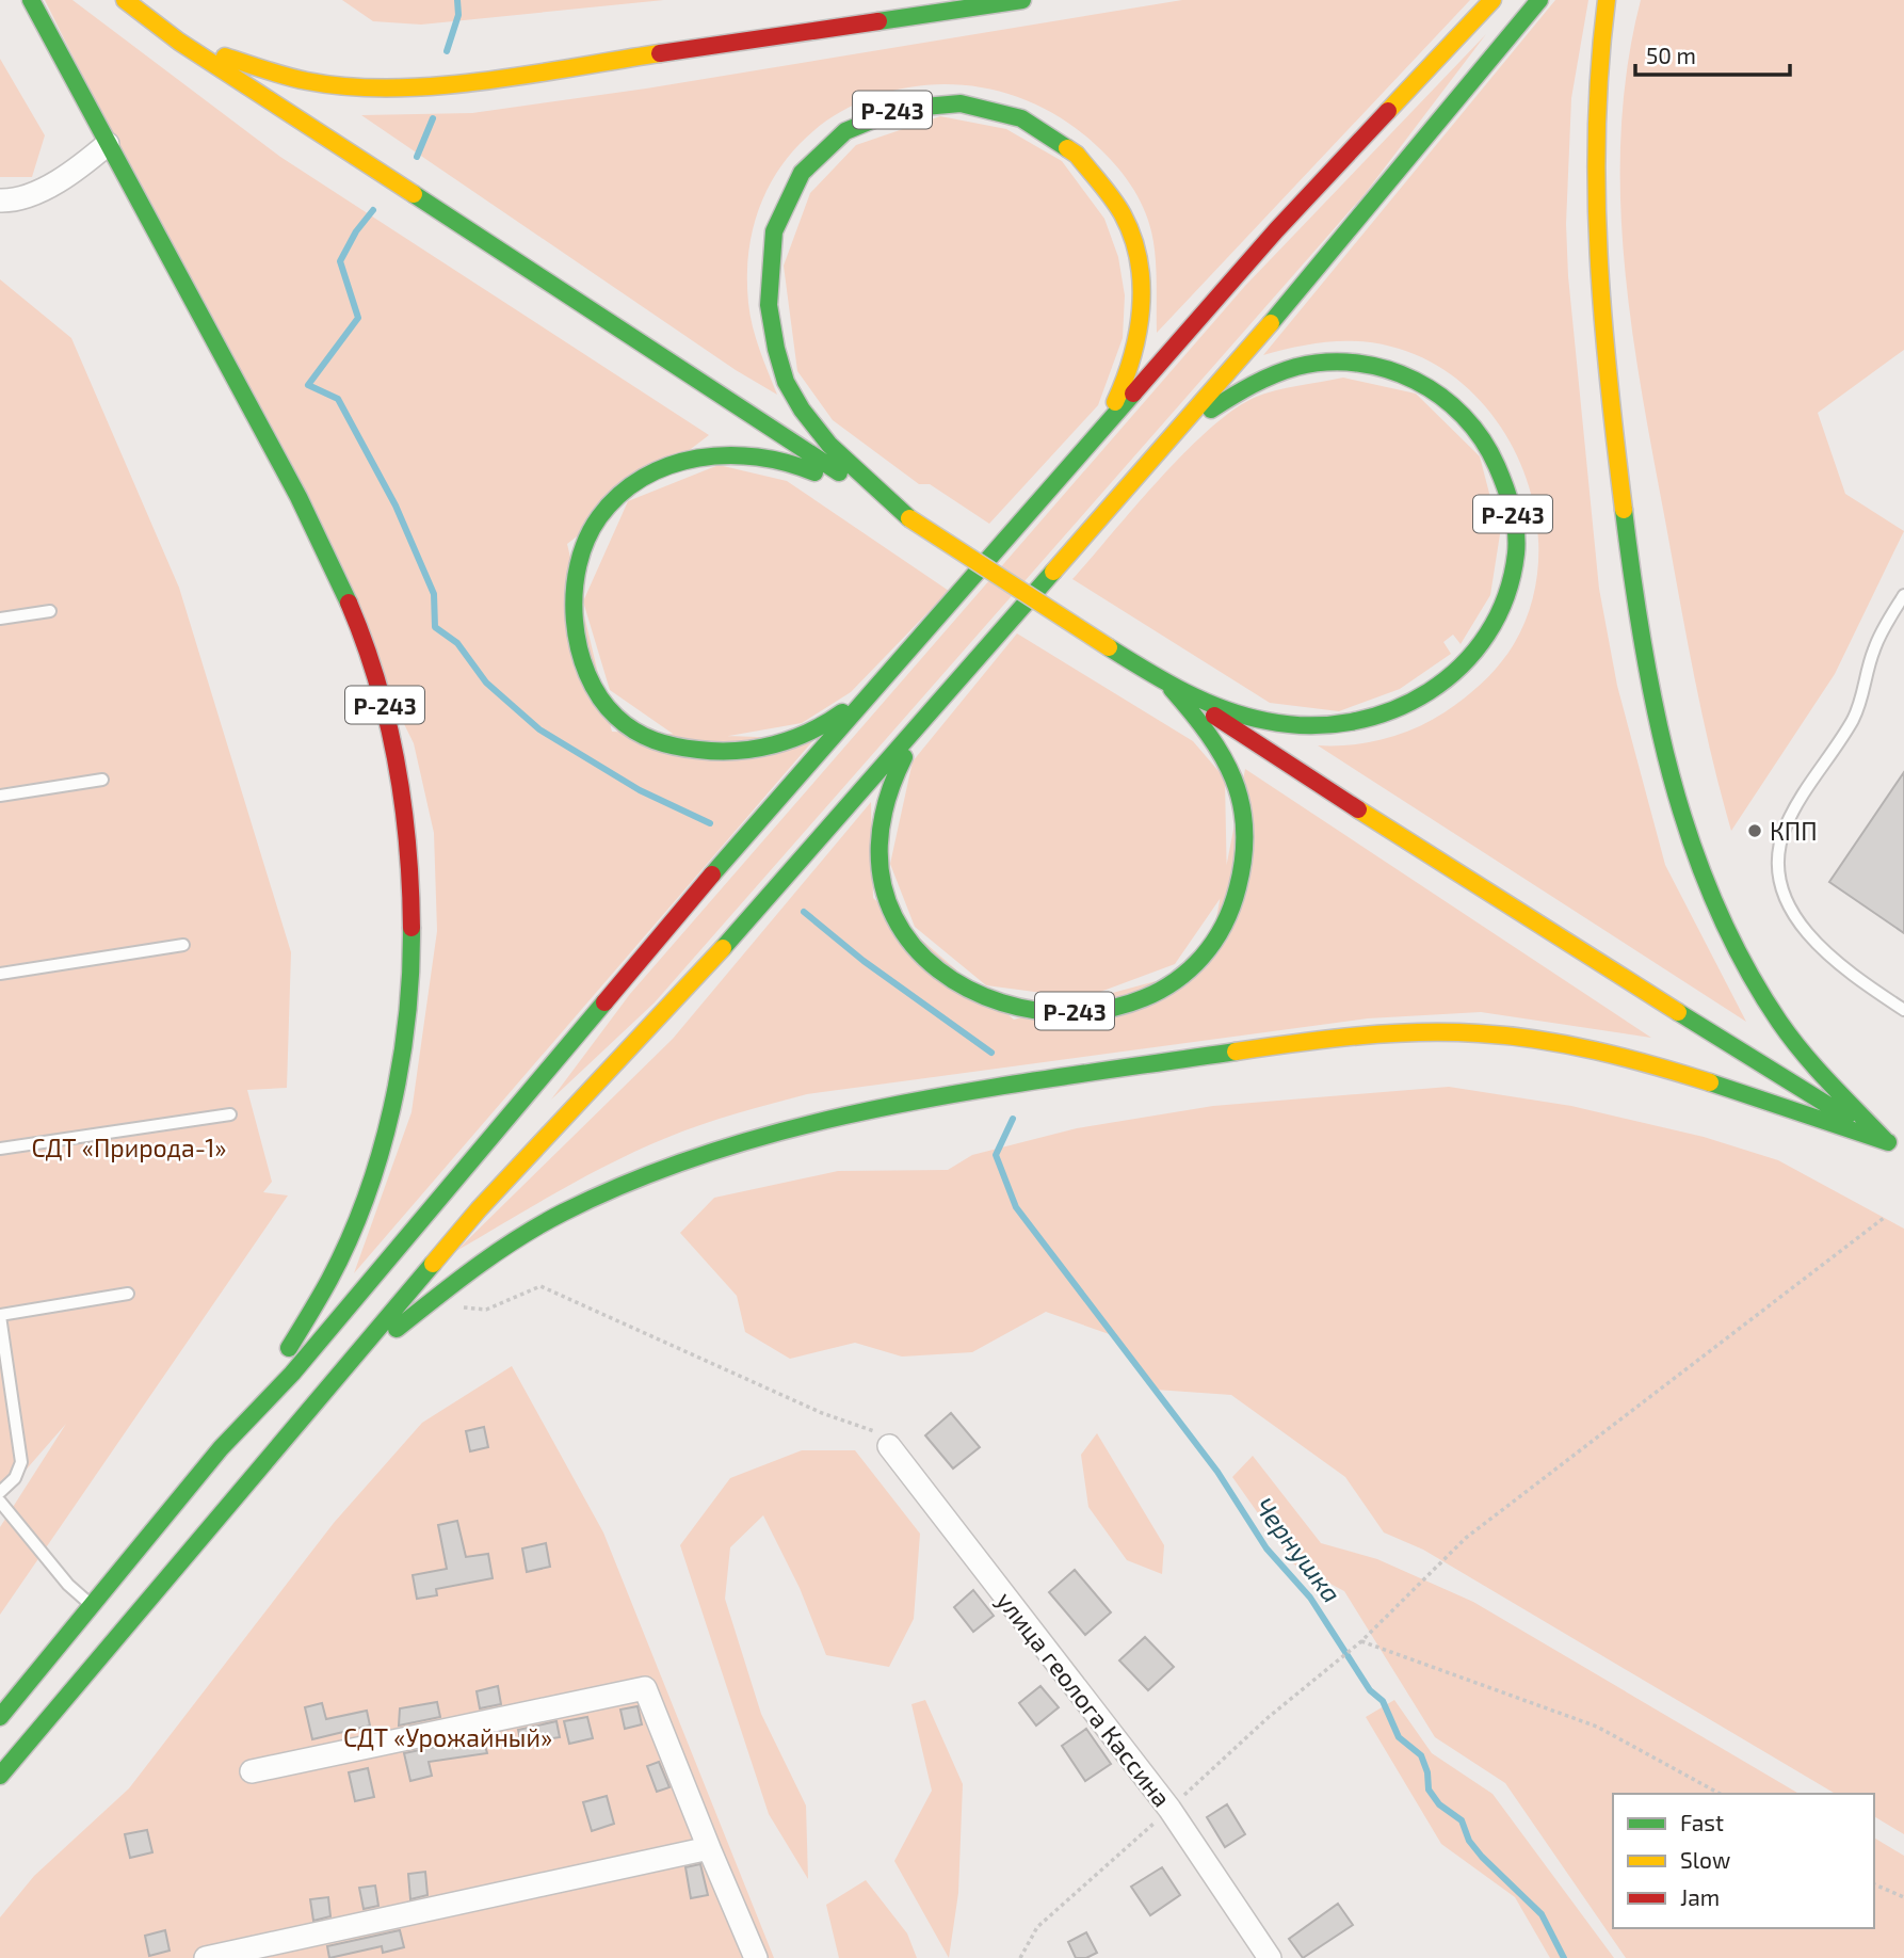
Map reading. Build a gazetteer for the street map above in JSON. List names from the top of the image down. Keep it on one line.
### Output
{"streets":{"main road":["Р-243"],"street":["улица геолога Кассина"]},"water":["Чернушка"],"parks":["СДТ «Природа-1»","СДТ «Урожайный»"],"places":["КПП"],"legend":["Fast","Slow","Jam"],"scale_bar":"50 m"}
